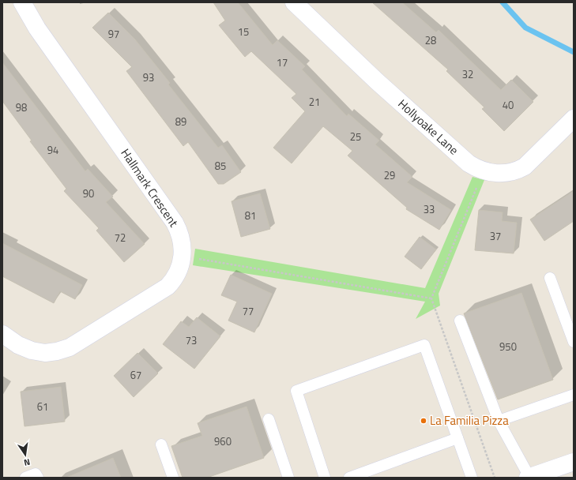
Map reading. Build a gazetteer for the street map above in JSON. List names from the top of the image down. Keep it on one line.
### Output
{"streets":{"street":["Hollyoake Lane","Hallmark Crescent"]},"places":["La Familia Pizza"],"house_numbers":["15","97","28","17","32","93","21","40","98","89","25","94","85","29","90","33","81","37","72","77","73","950","67","61","960"],"north":"bottom"}
